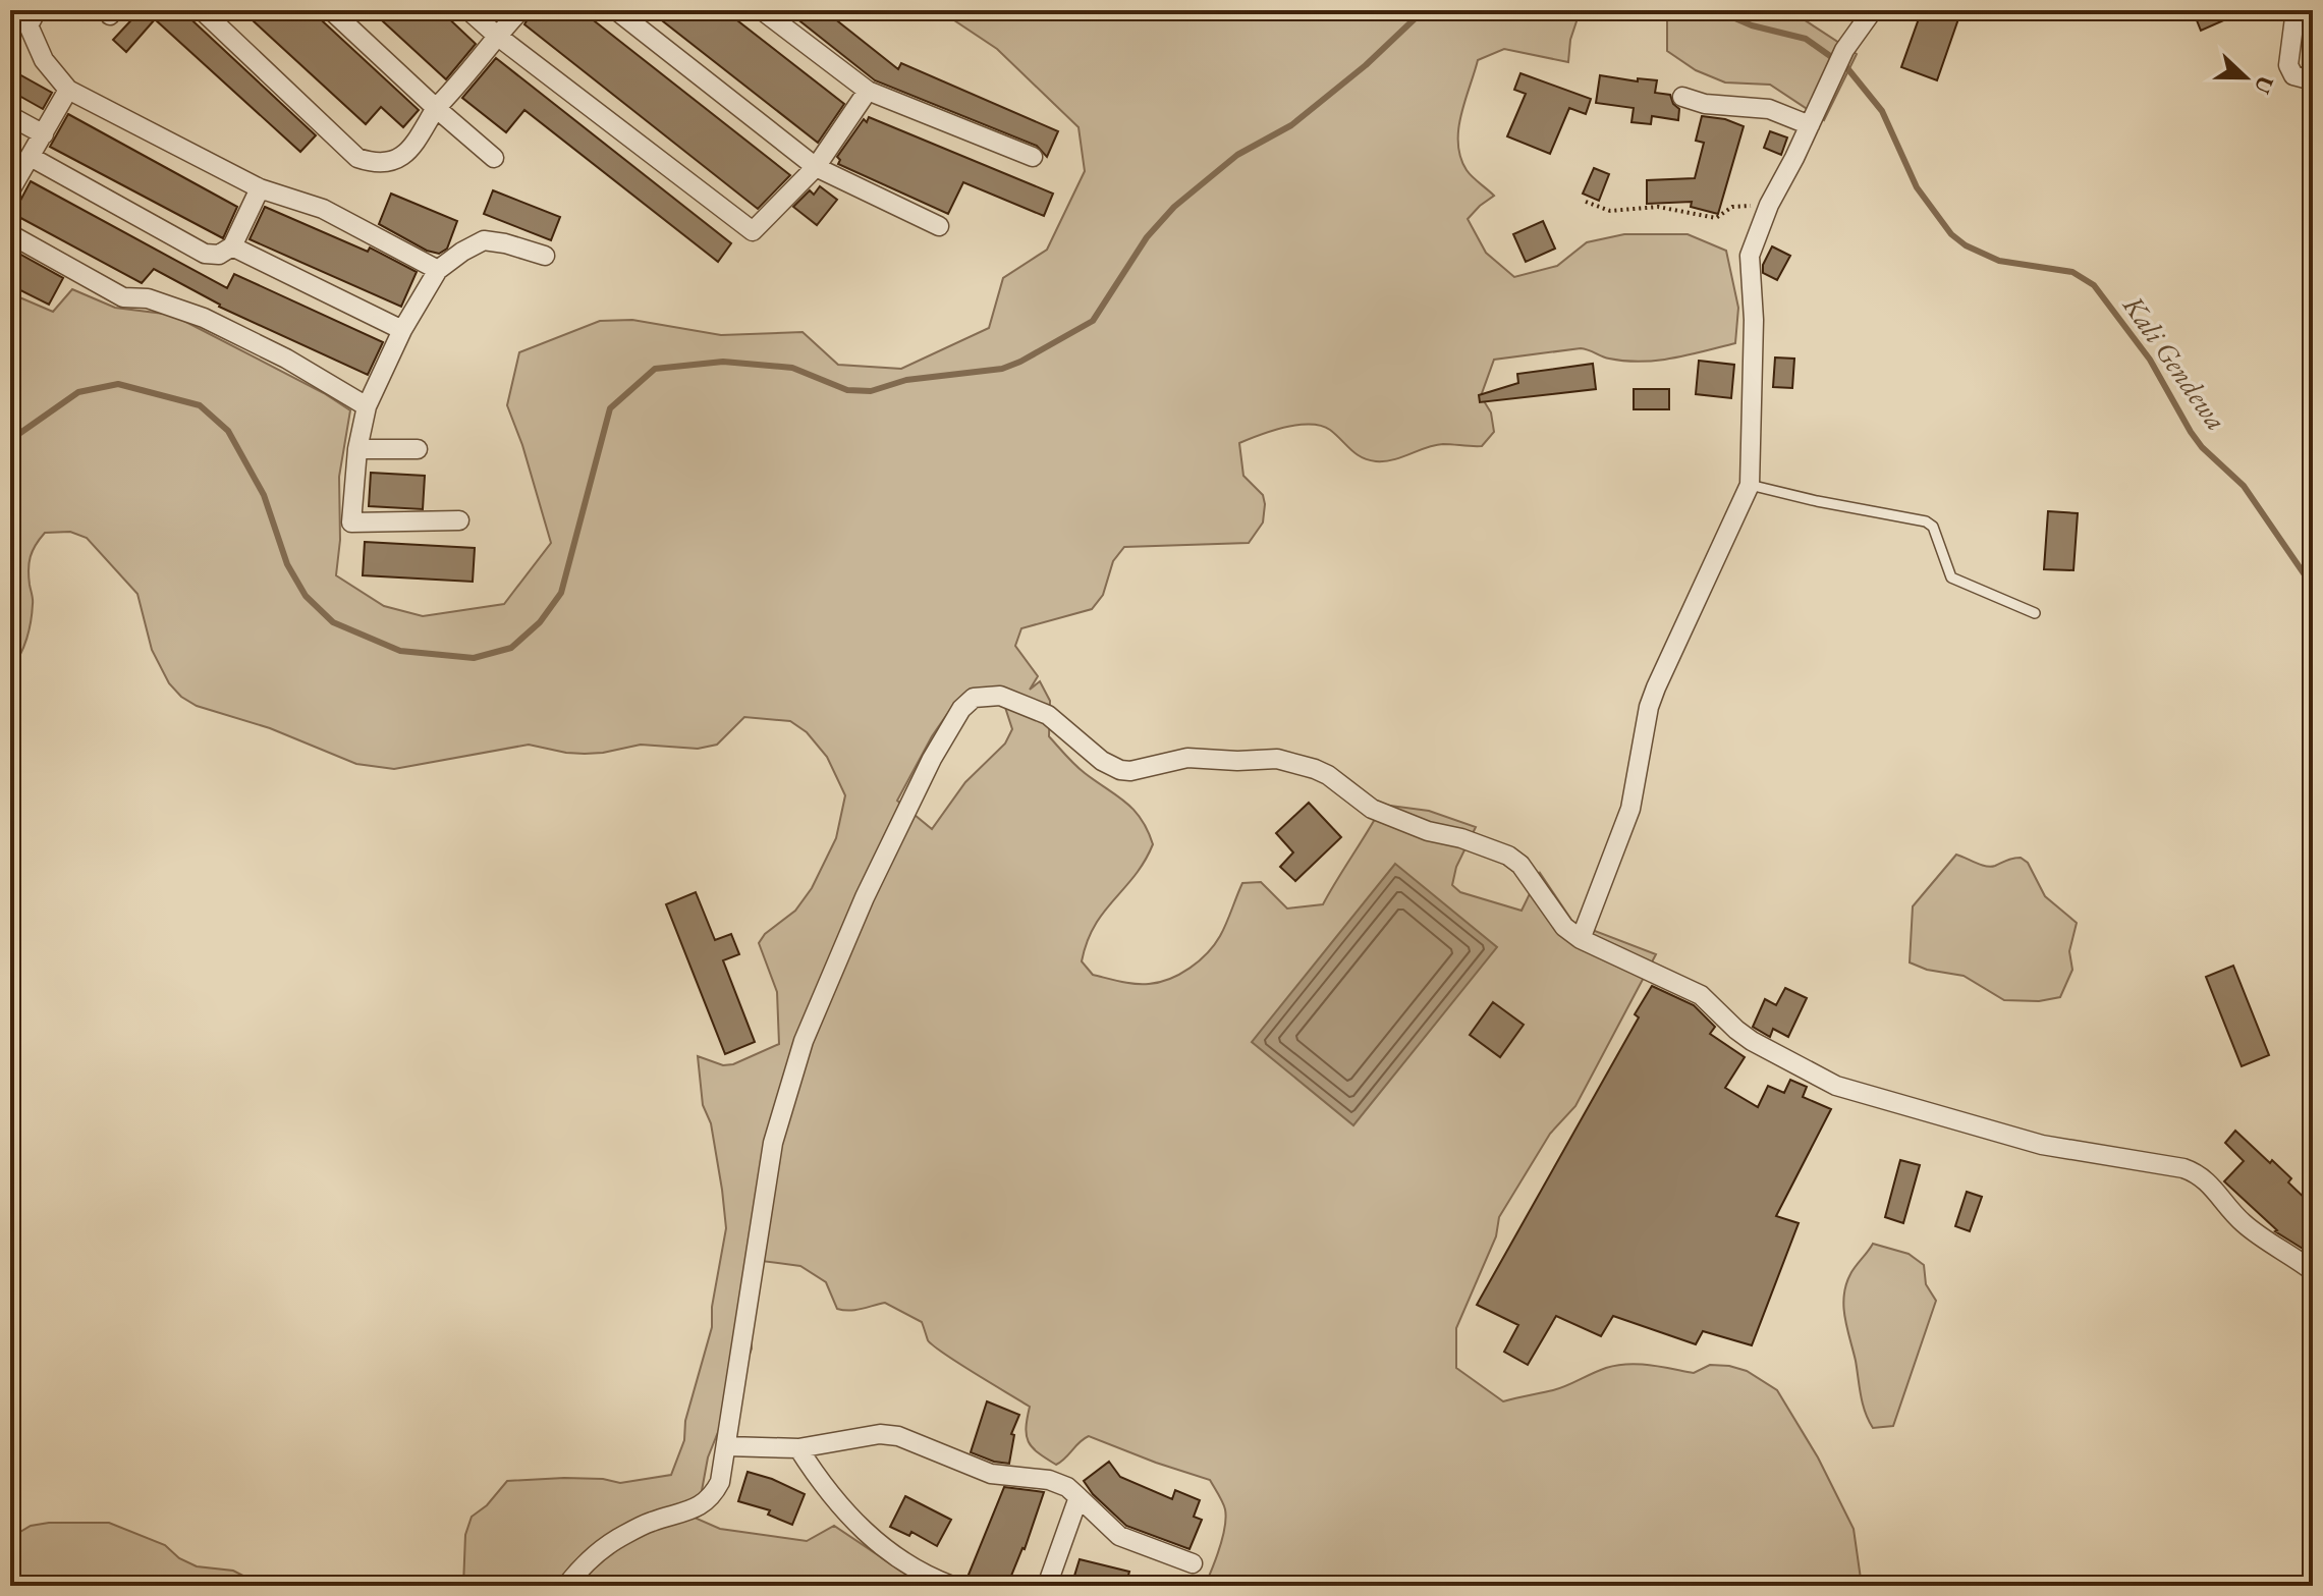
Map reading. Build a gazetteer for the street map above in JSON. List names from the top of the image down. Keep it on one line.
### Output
{"water":["Kali Gendewa"],"north":"right"}
